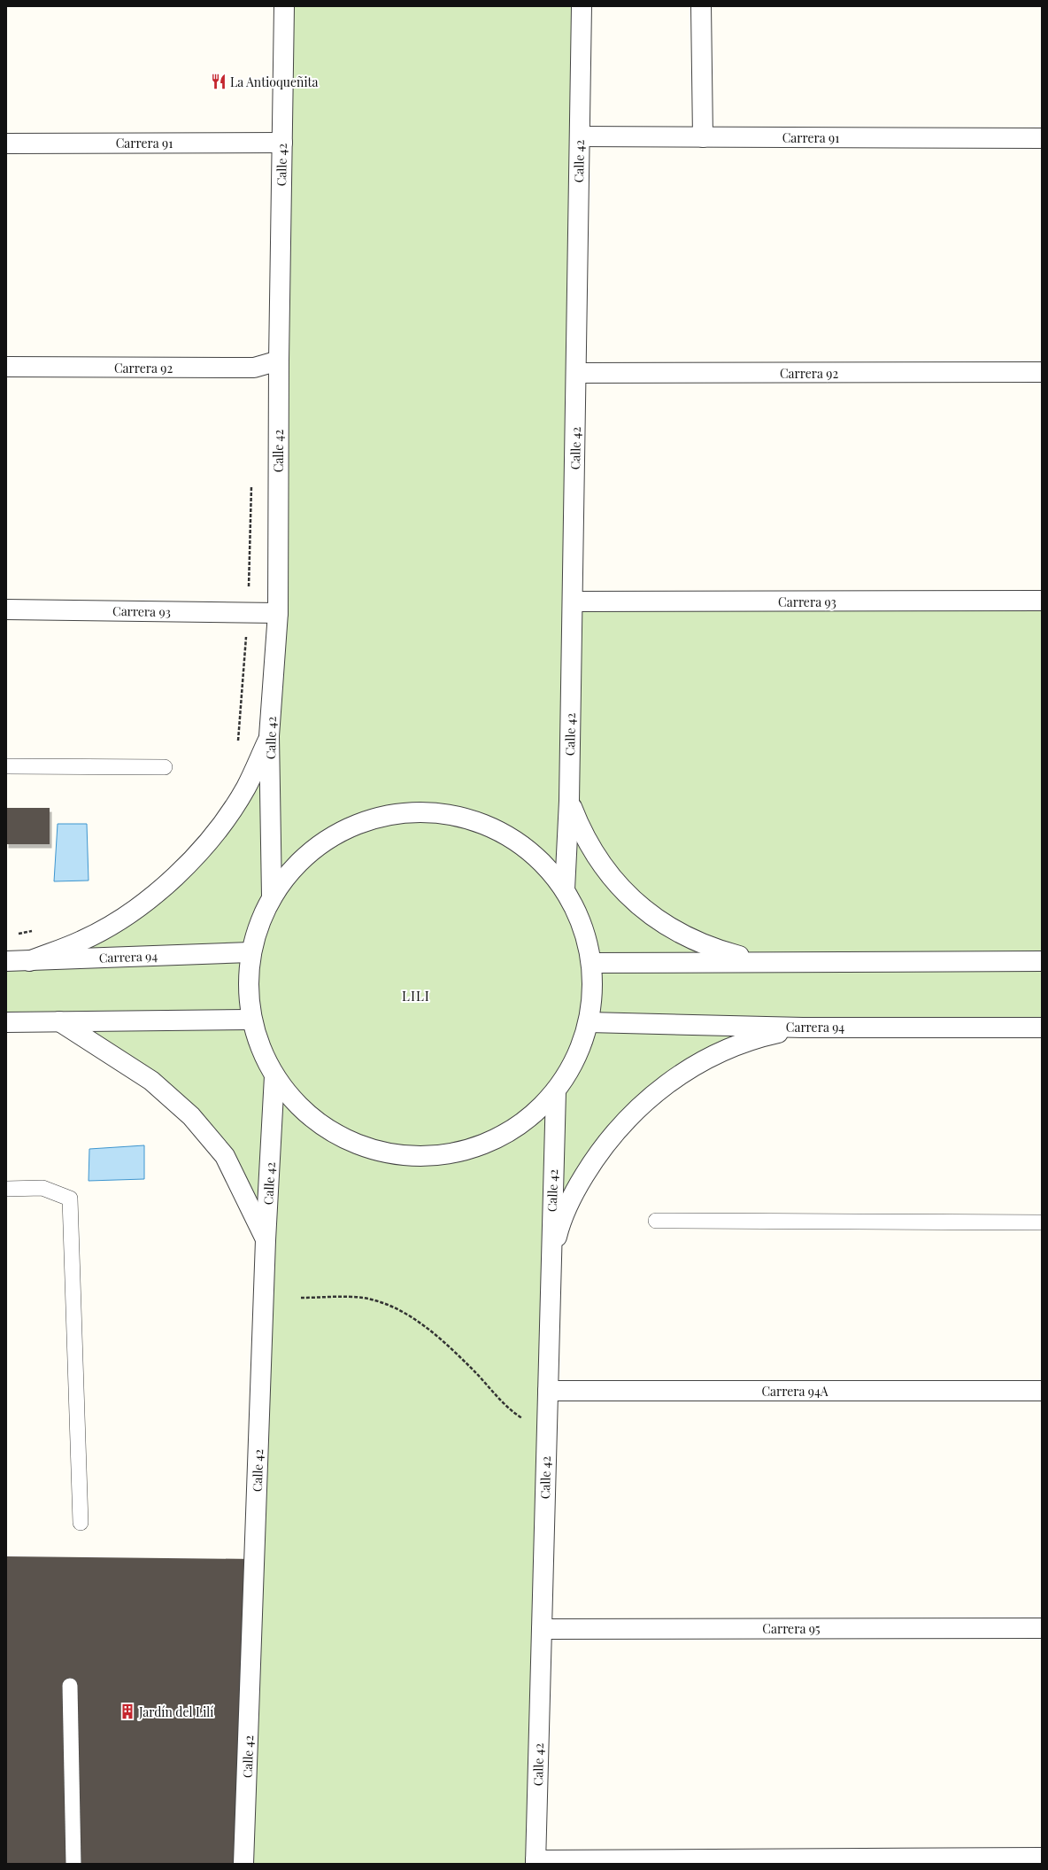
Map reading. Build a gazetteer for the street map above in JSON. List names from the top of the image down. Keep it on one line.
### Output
{"streets":{"street":["Carrera 91","Calle 42","Carrera 92","Carrera 93","Carrera 94","Carrera 94A","Carrera 95"]},"crossings":[["Carrera 91","Calle 42"],["Calle 42","Carrera 92"],["Calle 42","Carrera 93"],["Calle 42","Carrera 94A"],["Calle 42","Carrera 95"]],"districts":["LILI"],"places":{"restaurant":["La Antioqueñita"],"building":["Jardín del Lilí"]}}
